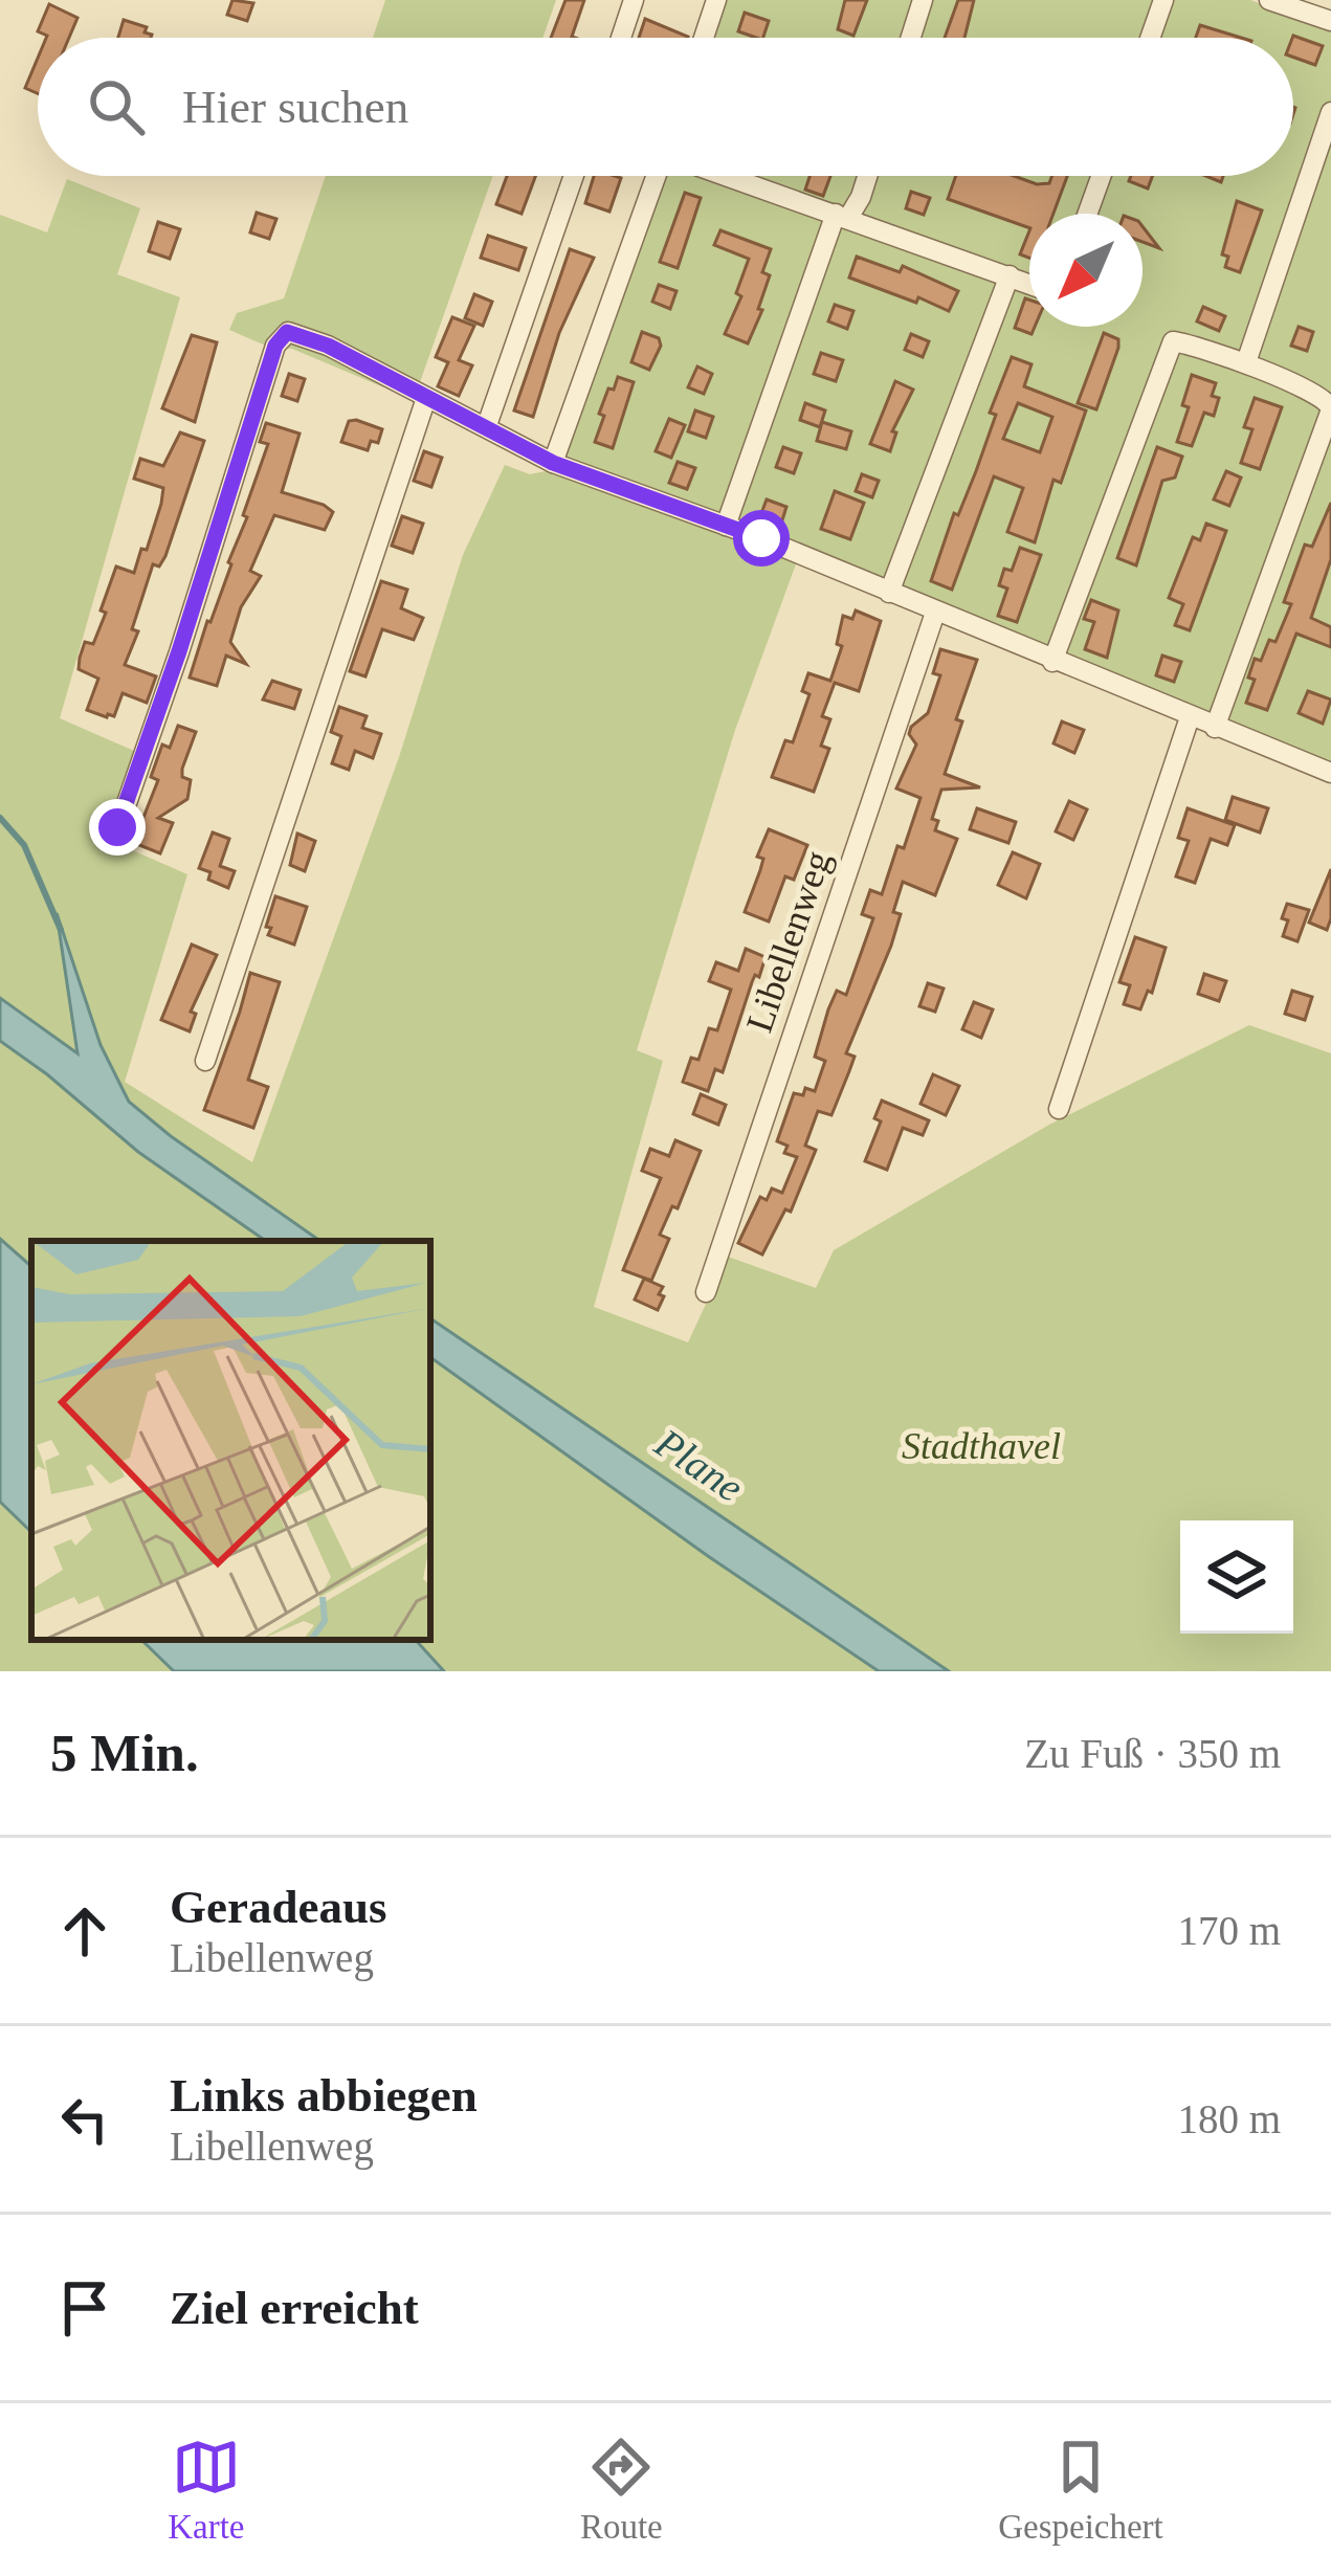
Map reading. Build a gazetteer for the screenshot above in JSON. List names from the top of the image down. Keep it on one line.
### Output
{"streets":{"street":["Libellenweg"]},"water":["Plane"],"parks":["Stadthavel"],"north":"bottom left","page":{"search":"Hier suchen","heading":["5 Min.","Zu Fuß · 350 m"],"list":[["Geradeaus","Libellenweg","170 m"],["Links abbiegen","Libellenweg","180 m"],"Ziel erreicht"],"nav":["Karte","Route","Gespeichert"]}}
